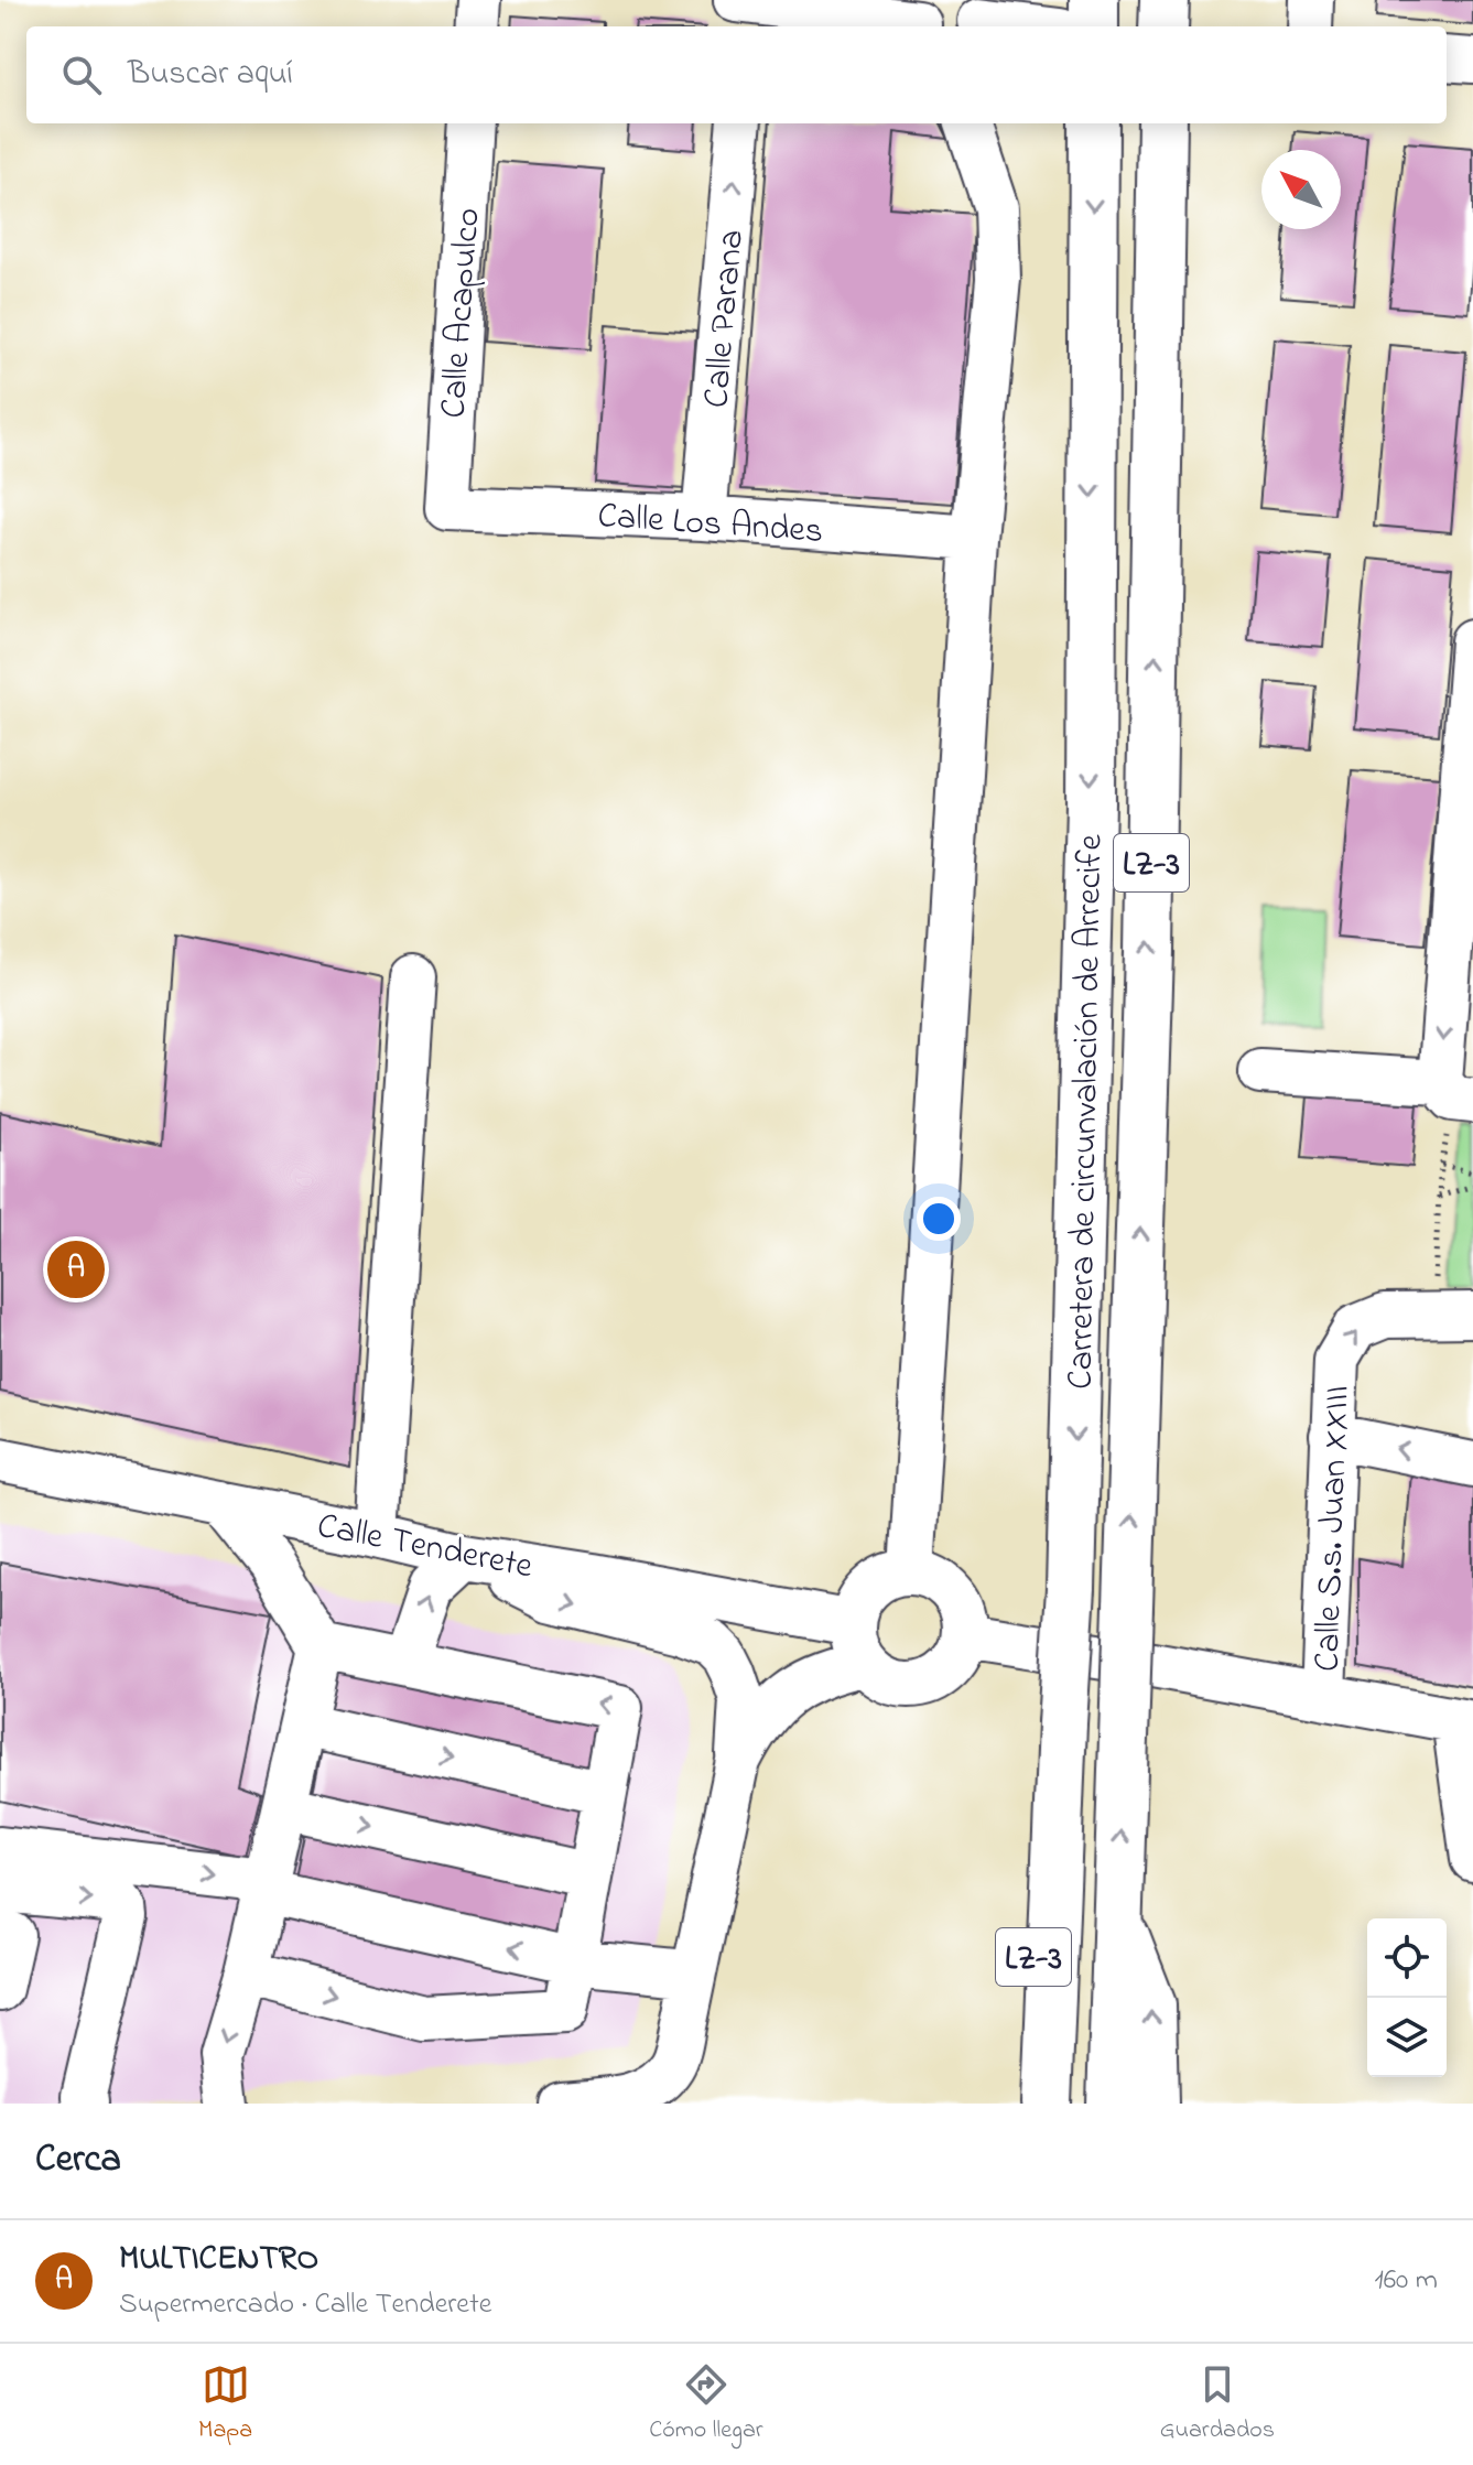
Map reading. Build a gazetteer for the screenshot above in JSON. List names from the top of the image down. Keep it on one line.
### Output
{"streets":{"highway":["LZ-3","Carretera de circunvalación de Arrecife"],"street":["Calle Acapulco","Calle Parana","Calle Los Andes","Calle S.s. Juan XXIII","Calle Tenderete"]},"crossings":[["Calle Acapulco","Calle Los Andes"],["Calle Parana","Calle Los Andes"],["LZ-3","Carretera de circunvalación de Arrecife"]],"one_way":["Calle S.s. Juan XXIII"],"north":"top left","page":{"search":"Buscar aquí","pins":"A","heading":"Cerca","list":[{"mark":"A","name":"MULTICENTRO","note":"Supermercado · Calle Tenderete","value":"160 m"}],"nav":["Mapa","Cómo llegar","Guardados"]}}
